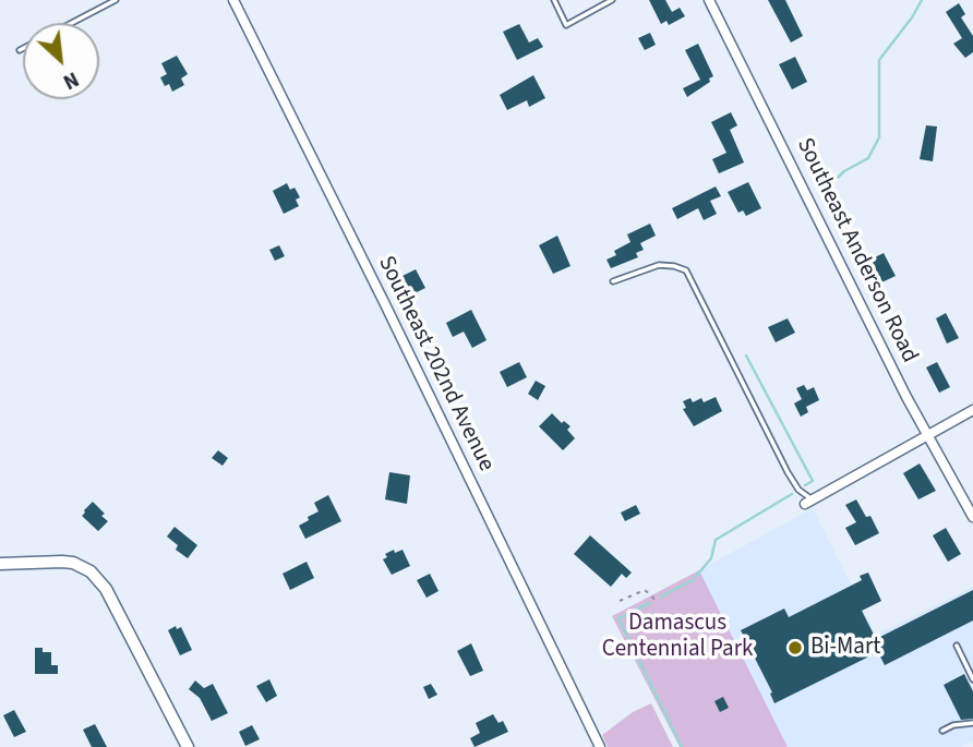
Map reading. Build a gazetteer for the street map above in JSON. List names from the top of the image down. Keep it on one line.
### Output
{"streets":{"street":["Southeast Anderson Road","Southeast 202nd Avenue"]},"parks":["Damascus Centennial Park"],"places":["Bi-Mart"],"north":"bottom right"}
